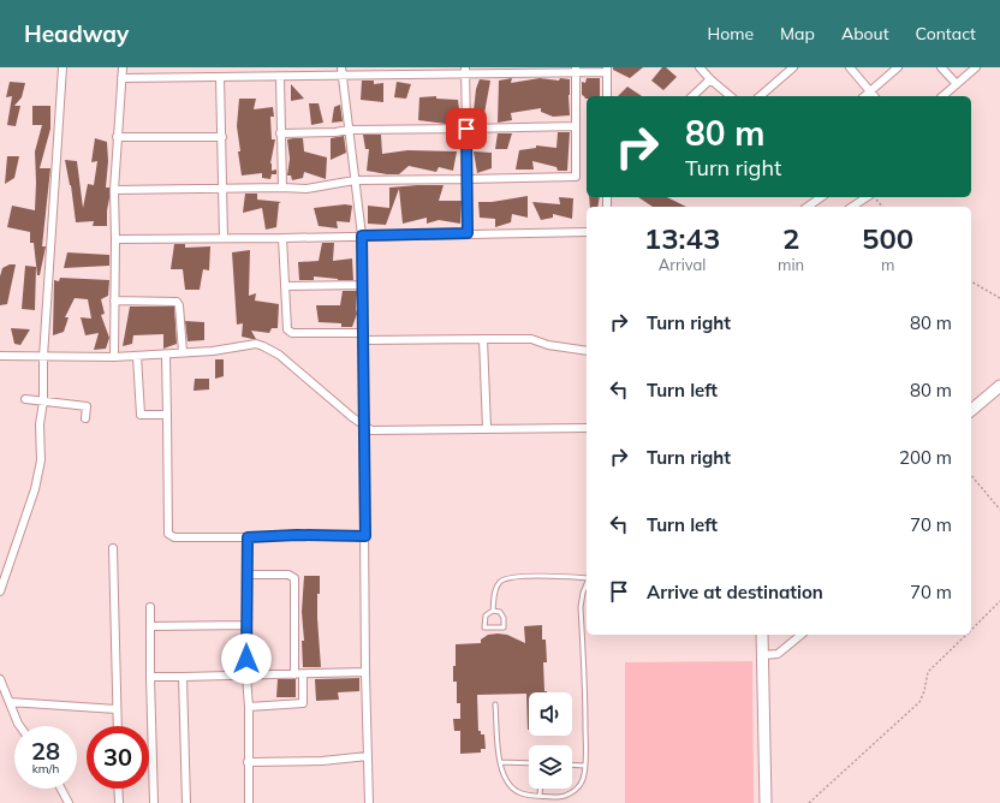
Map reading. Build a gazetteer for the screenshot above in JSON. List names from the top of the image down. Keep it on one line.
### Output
{"page":{"header":"Headway","nav":["Home","Map","About","Contact"],"turn":["80 m","Turn right"],"eta":["13:43","Arrival","2","min","500","m"],"list":[{"name":"Turn right","value":"80 m"},{"name":"Turn left","value":"80 m"},{"name":"Turn right","value":"200 m"},{"name":"Turn left","value":"70 m"},{"name":"Arrive at destination","value":"70 m"}],"speed":"28 km/h","limit":"30"}}
